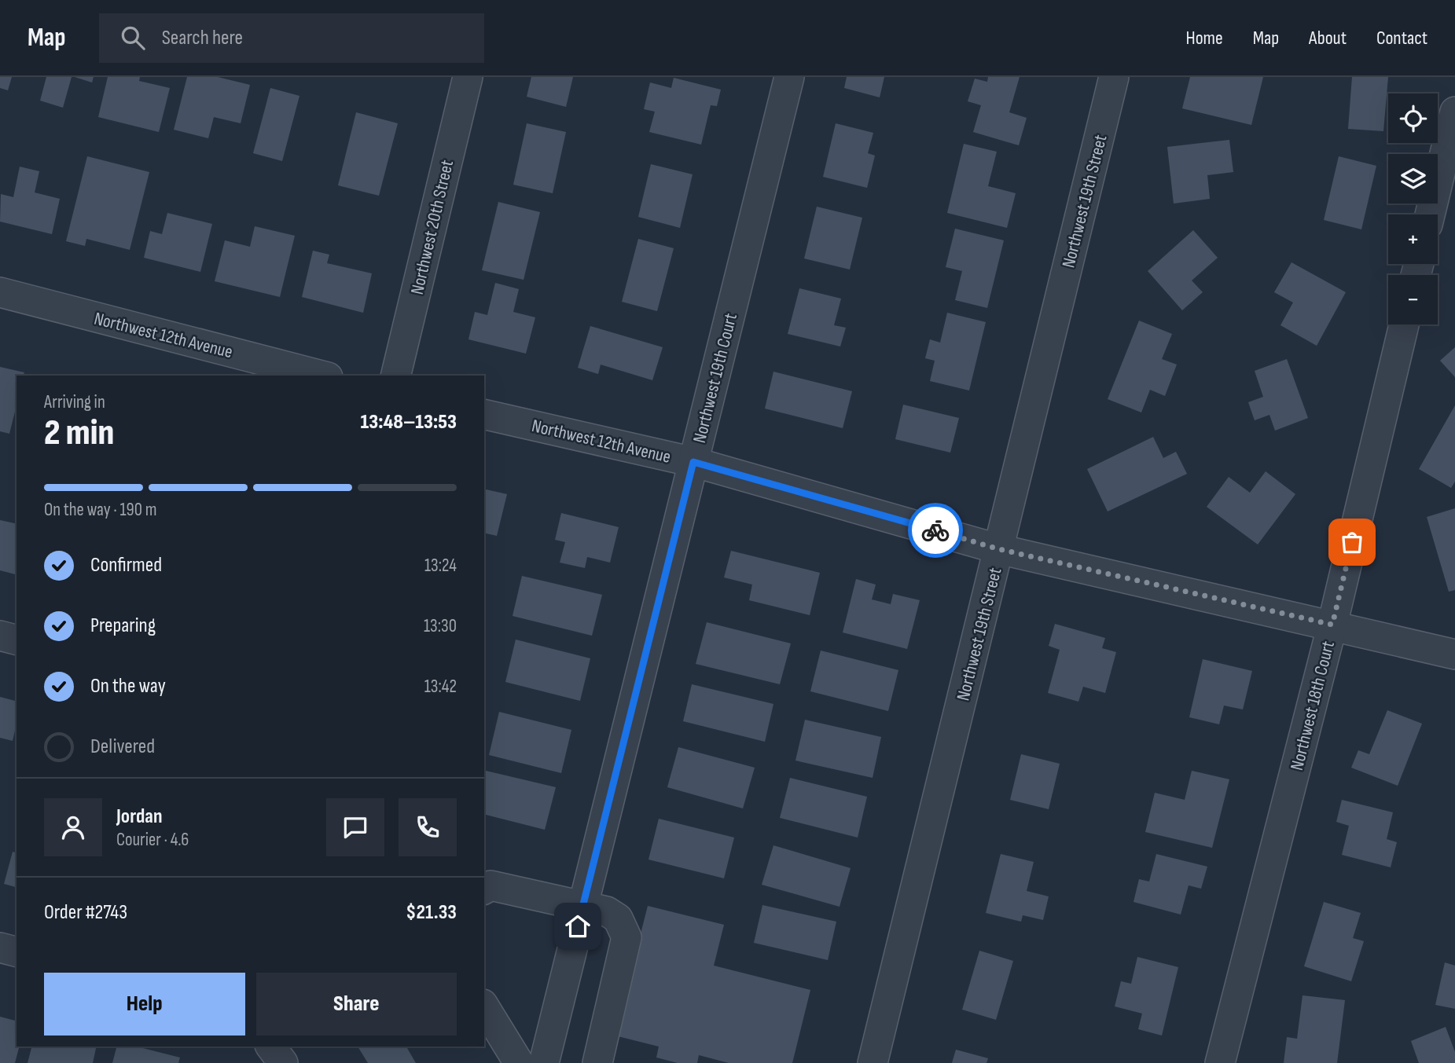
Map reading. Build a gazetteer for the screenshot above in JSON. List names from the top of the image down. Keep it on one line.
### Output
{"streets":{"street":["Northwest 19th Street","Northwest 20th Street","Northwest 12th Avenue","Northwest 19th Court","Northwest 18th Court"]},"crossings":[["Northwest 19th Street","Northwest 12th Avenue"],["Northwest 12th Avenue","Northwest 19th Court"],["Northwest 12th Avenue","Northwest 18th Court"]],"page":{"header":"Map","search":"Search here","nav":["Home","Map","About","Contact"],"map_buttons":["+","−"],"heading":["2 min","Arriving in","13:48–13:53"],"panel":["Jordan","Courier · 4.6","Order #2743","$21.33"],"bar":"On the way · 190 m","list":[["Confirmed","13:24"],["Preparing","13:30"],["On the way","13:42"],"Delivered"],"buttons":["Help","Share"]}}
